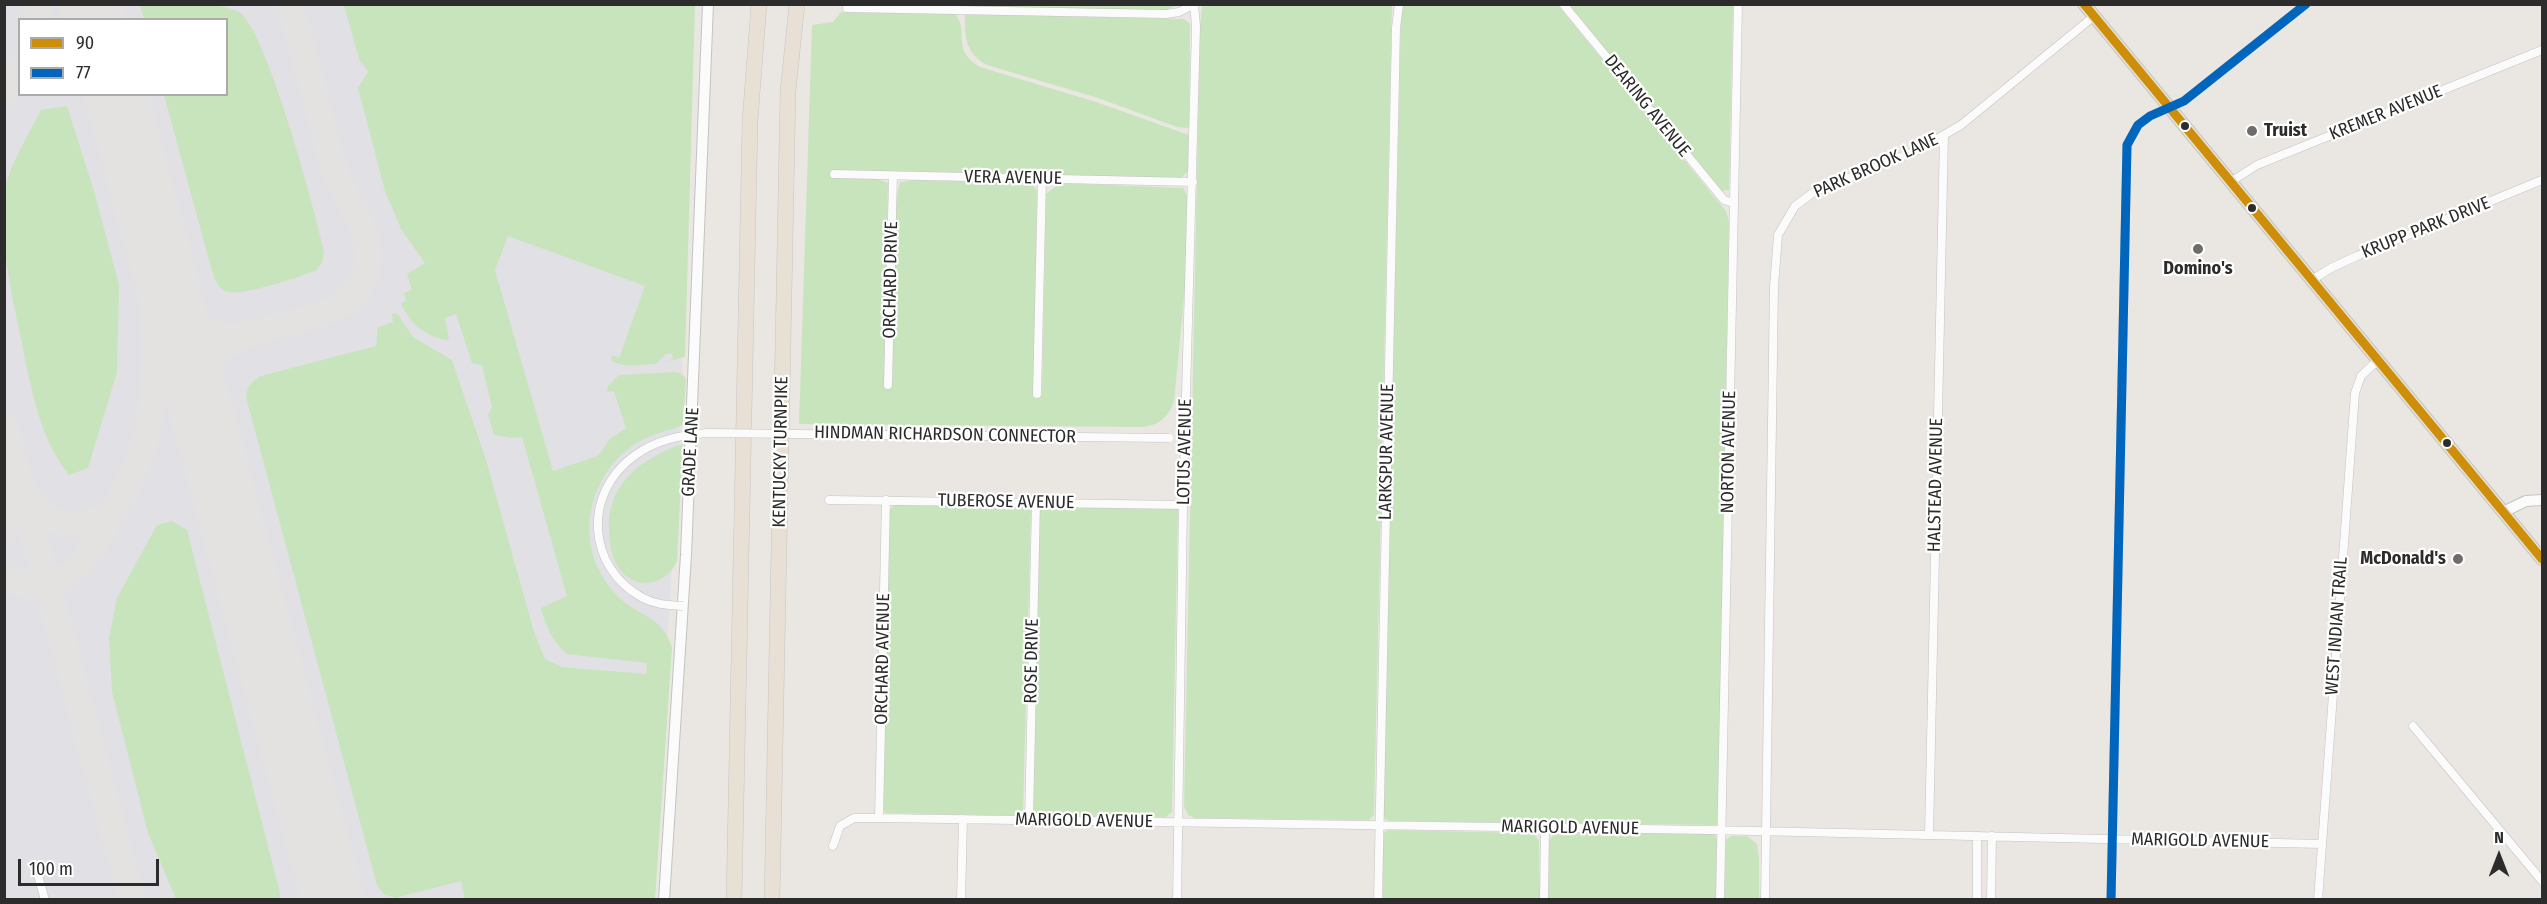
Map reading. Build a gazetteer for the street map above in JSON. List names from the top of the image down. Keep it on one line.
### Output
{"streets":{"highway":["KENTUCKY TURNPIKE"],"main road":["GRADE LANE"],"street":["DEARING AVENUE","KREMER AVENUE","PARK BROOK LANE","VERA AVENUE","KRUPP PARK DRIVE","ORCHARD DRIVE","HINDMAN RICHARDSON CONNECTOR","LOTUS AVENUE","LARKSPUR AVENUE","NORTON AVENUE","HALSTEAD AVENUE","TUBEROSE AVENUE","WEST INDIAN TRAIL","ORCHARD AVENUE","ROSE DRIVE","MARIGOLD AVENUE"]},"crossings":[["DEARING AVENUE","NORTON AVENUE"],["PARK BROOK LANE","HALSTEAD AVENUE"],["PARK BROOK LANE","MARIGOLD AVENUE"],["VERA AVENUE","ORCHARD DRIVE"],["VERA AVENUE","LOTUS AVENUE"],["HINDMAN RICHARDSON CONNECTOR","GRADE LANE"],["HINDMAN RICHARDSON CONNECTOR","LOTUS AVENUE"],["LOTUS AVENUE","TUBEROSE AVENUE"],["LOTUS AVENUE","MARIGOLD AVENUE"],["LARKSPUR AVENUE","MARIGOLD AVENUE"],["NORTON AVENUE","MARIGOLD AVENUE"],["HALSTEAD AVENUE","MARIGOLD AVENUE"],["TUBEROSE AVENUE","ORCHARD AVENUE"],["TUBEROSE AVENUE","ROSE DRIVE"],["WEST INDIAN TRAIL","MARIGOLD AVENUE"],["ORCHARD AVENUE","MARIGOLD AVENUE"],["ROSE DRIVE","MARIGOLD AVENUE"]],"places":["Truist","Domino's","McDonald's"],"lines":["transit line 90","transit line 77"],"legend":["90","77"],"scale_bar":"100 m","north":"top"}
